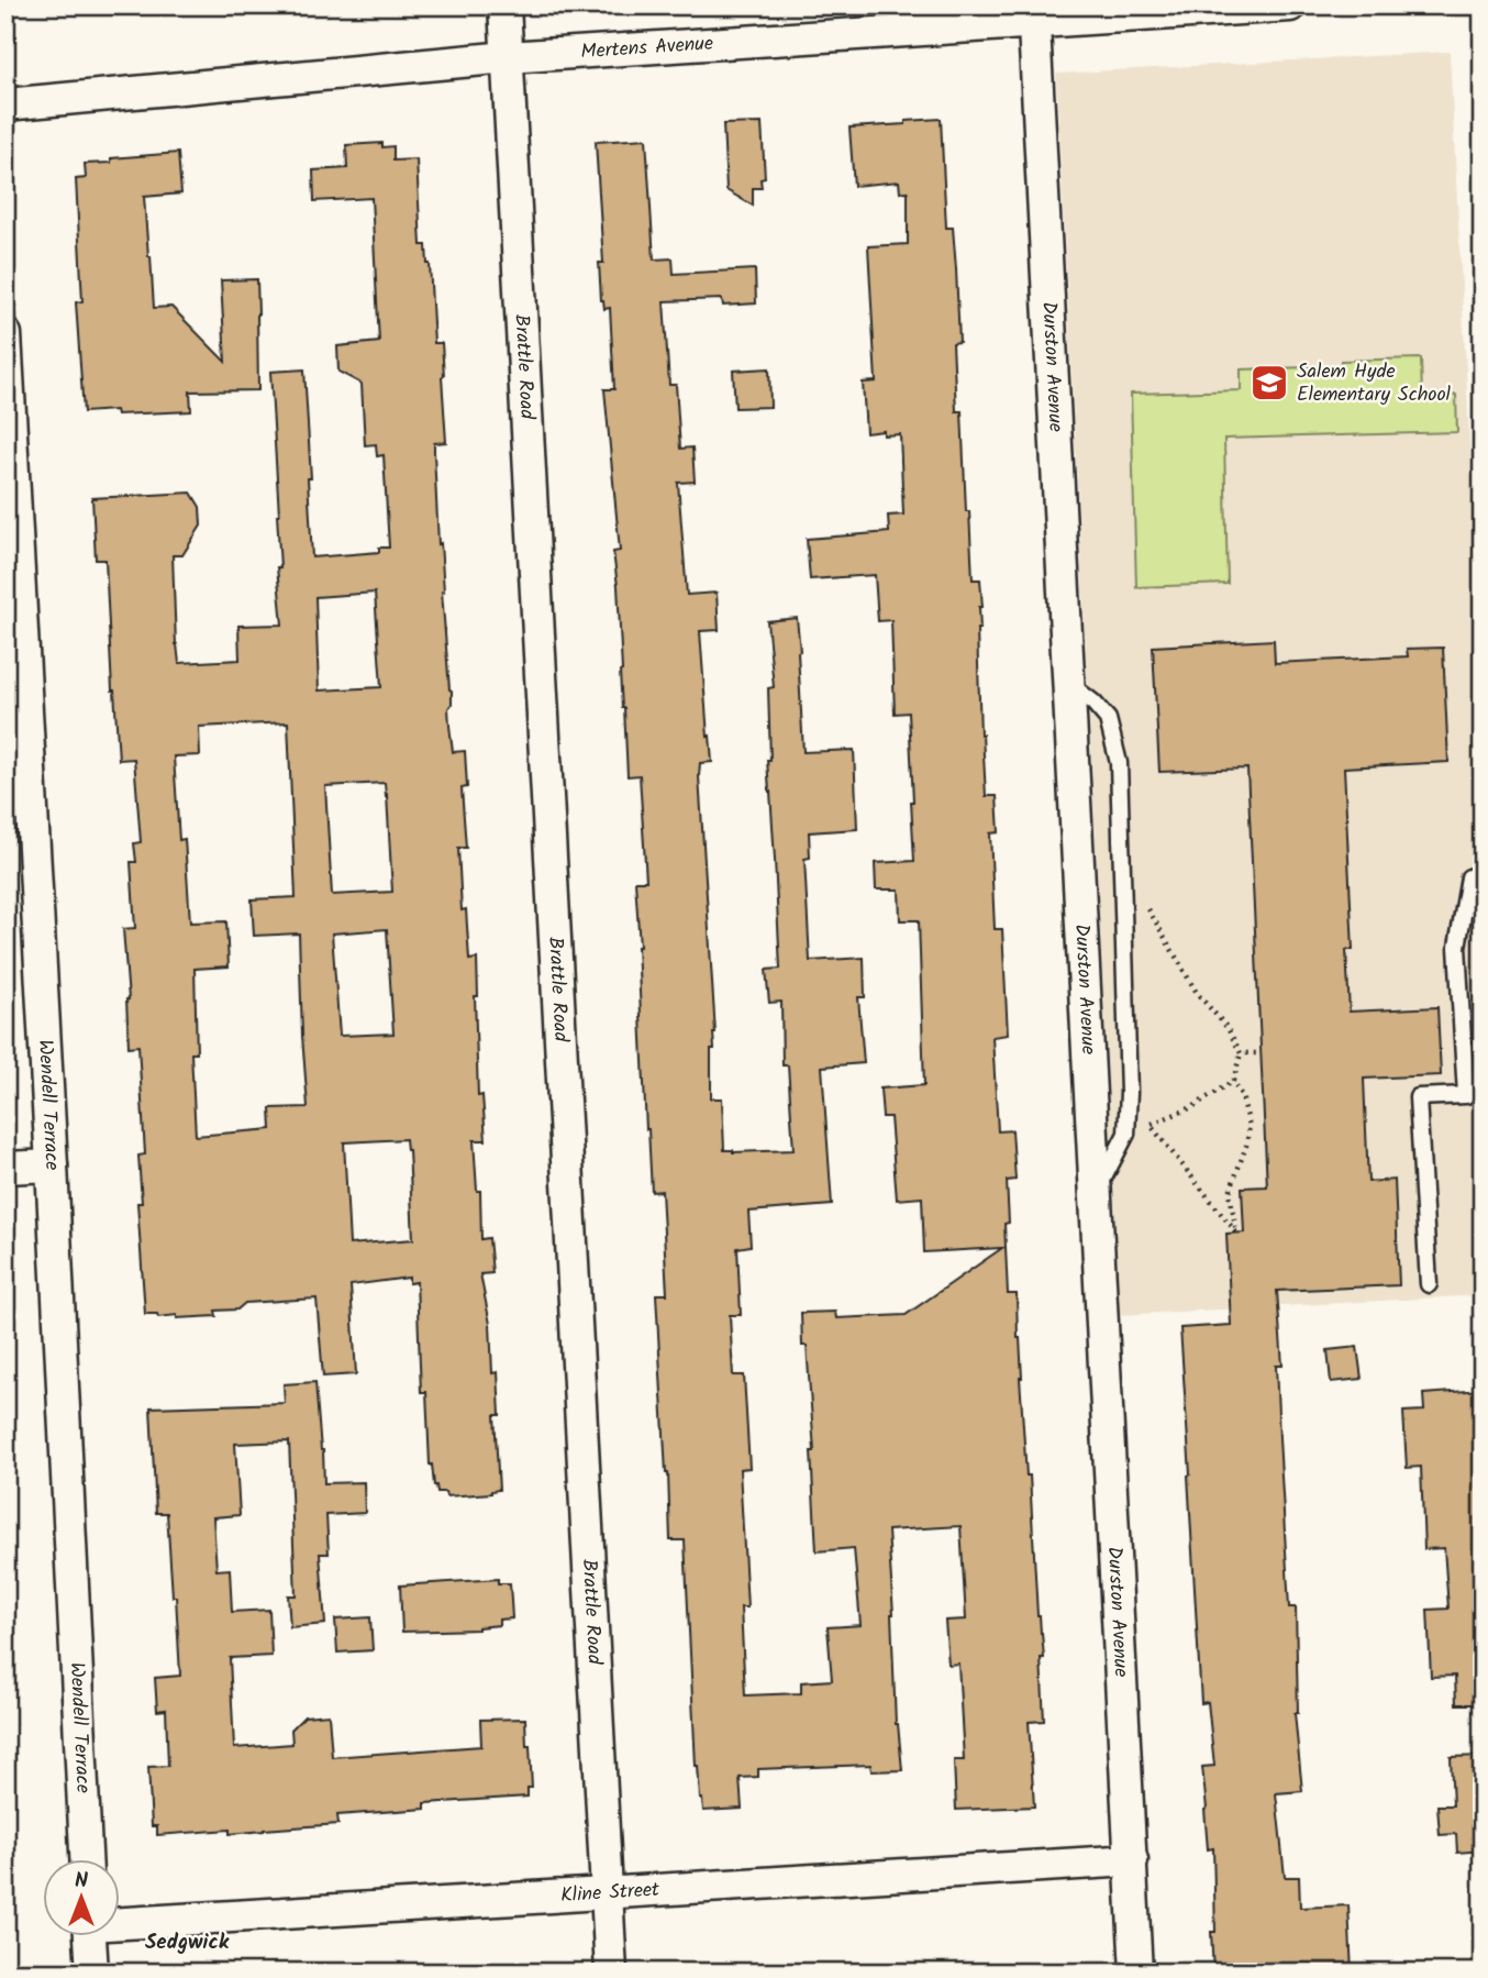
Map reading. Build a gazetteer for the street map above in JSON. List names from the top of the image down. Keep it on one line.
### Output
{"streets":{"street":["Mertens Avenue","Brattle Road","Durston Avenue","Wendell Terrace","Kline Street"]},"crossings":[["Mertens Avenue","Brattle Road"],["Mertens Avenue","Durston Avenue"],["Brattle Road","Kline Street"],["Durston Avenue","Kline Street"]],"districts":["Sedgwick"],"places":{"school or university":["Salem Hyde Elementary School"]},"north":"top"}
